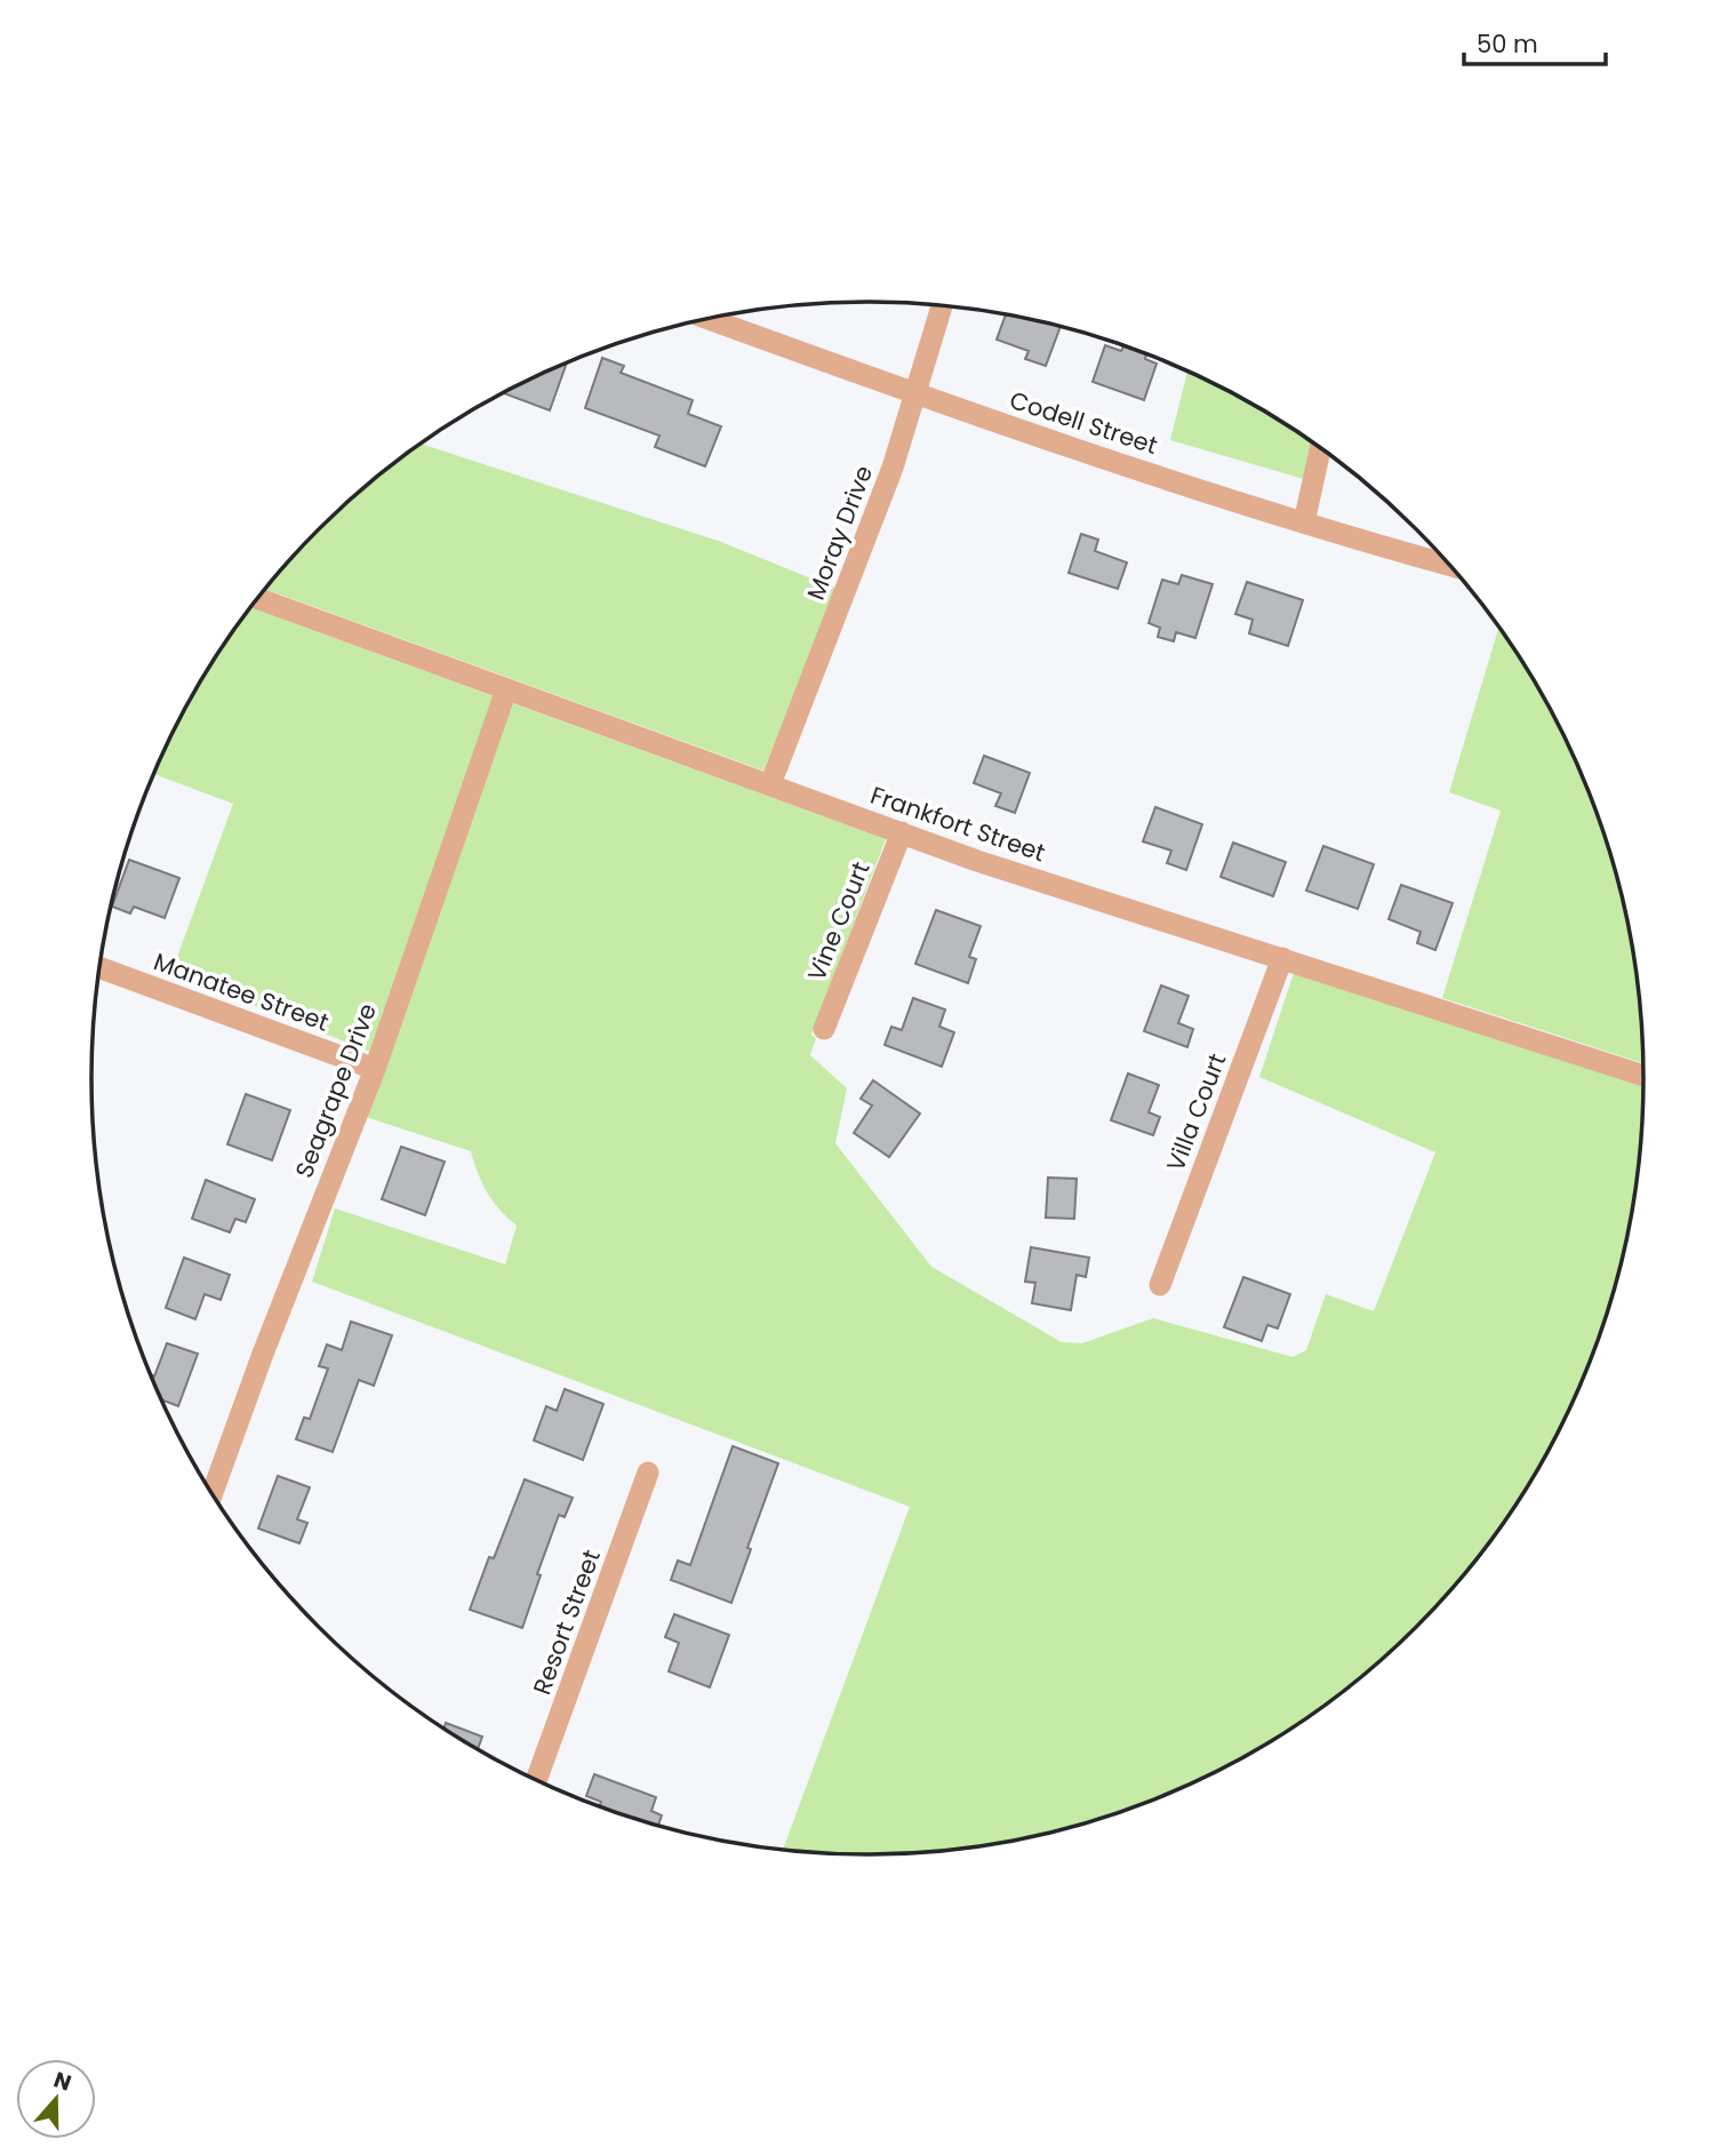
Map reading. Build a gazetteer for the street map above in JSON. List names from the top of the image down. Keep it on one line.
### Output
{"streets":{"street":["Codell Street","Moray Drive","Frankfort Street","Vine Court","Manatee Street","Seagrape Drive","Villa Court","Resort Street"]},"crossings":[["Codell Street","Moray Drive"],["Moray Drive","Frankfort Street"],["Frankfort Street","Vine Court"],["Frankfort Street","Seagrape Drive"],["Frankfort Street","Villa Court"],["Manatee Street","Seagrape Drive"]],"scale_bar":"50 m","north":"top"}
